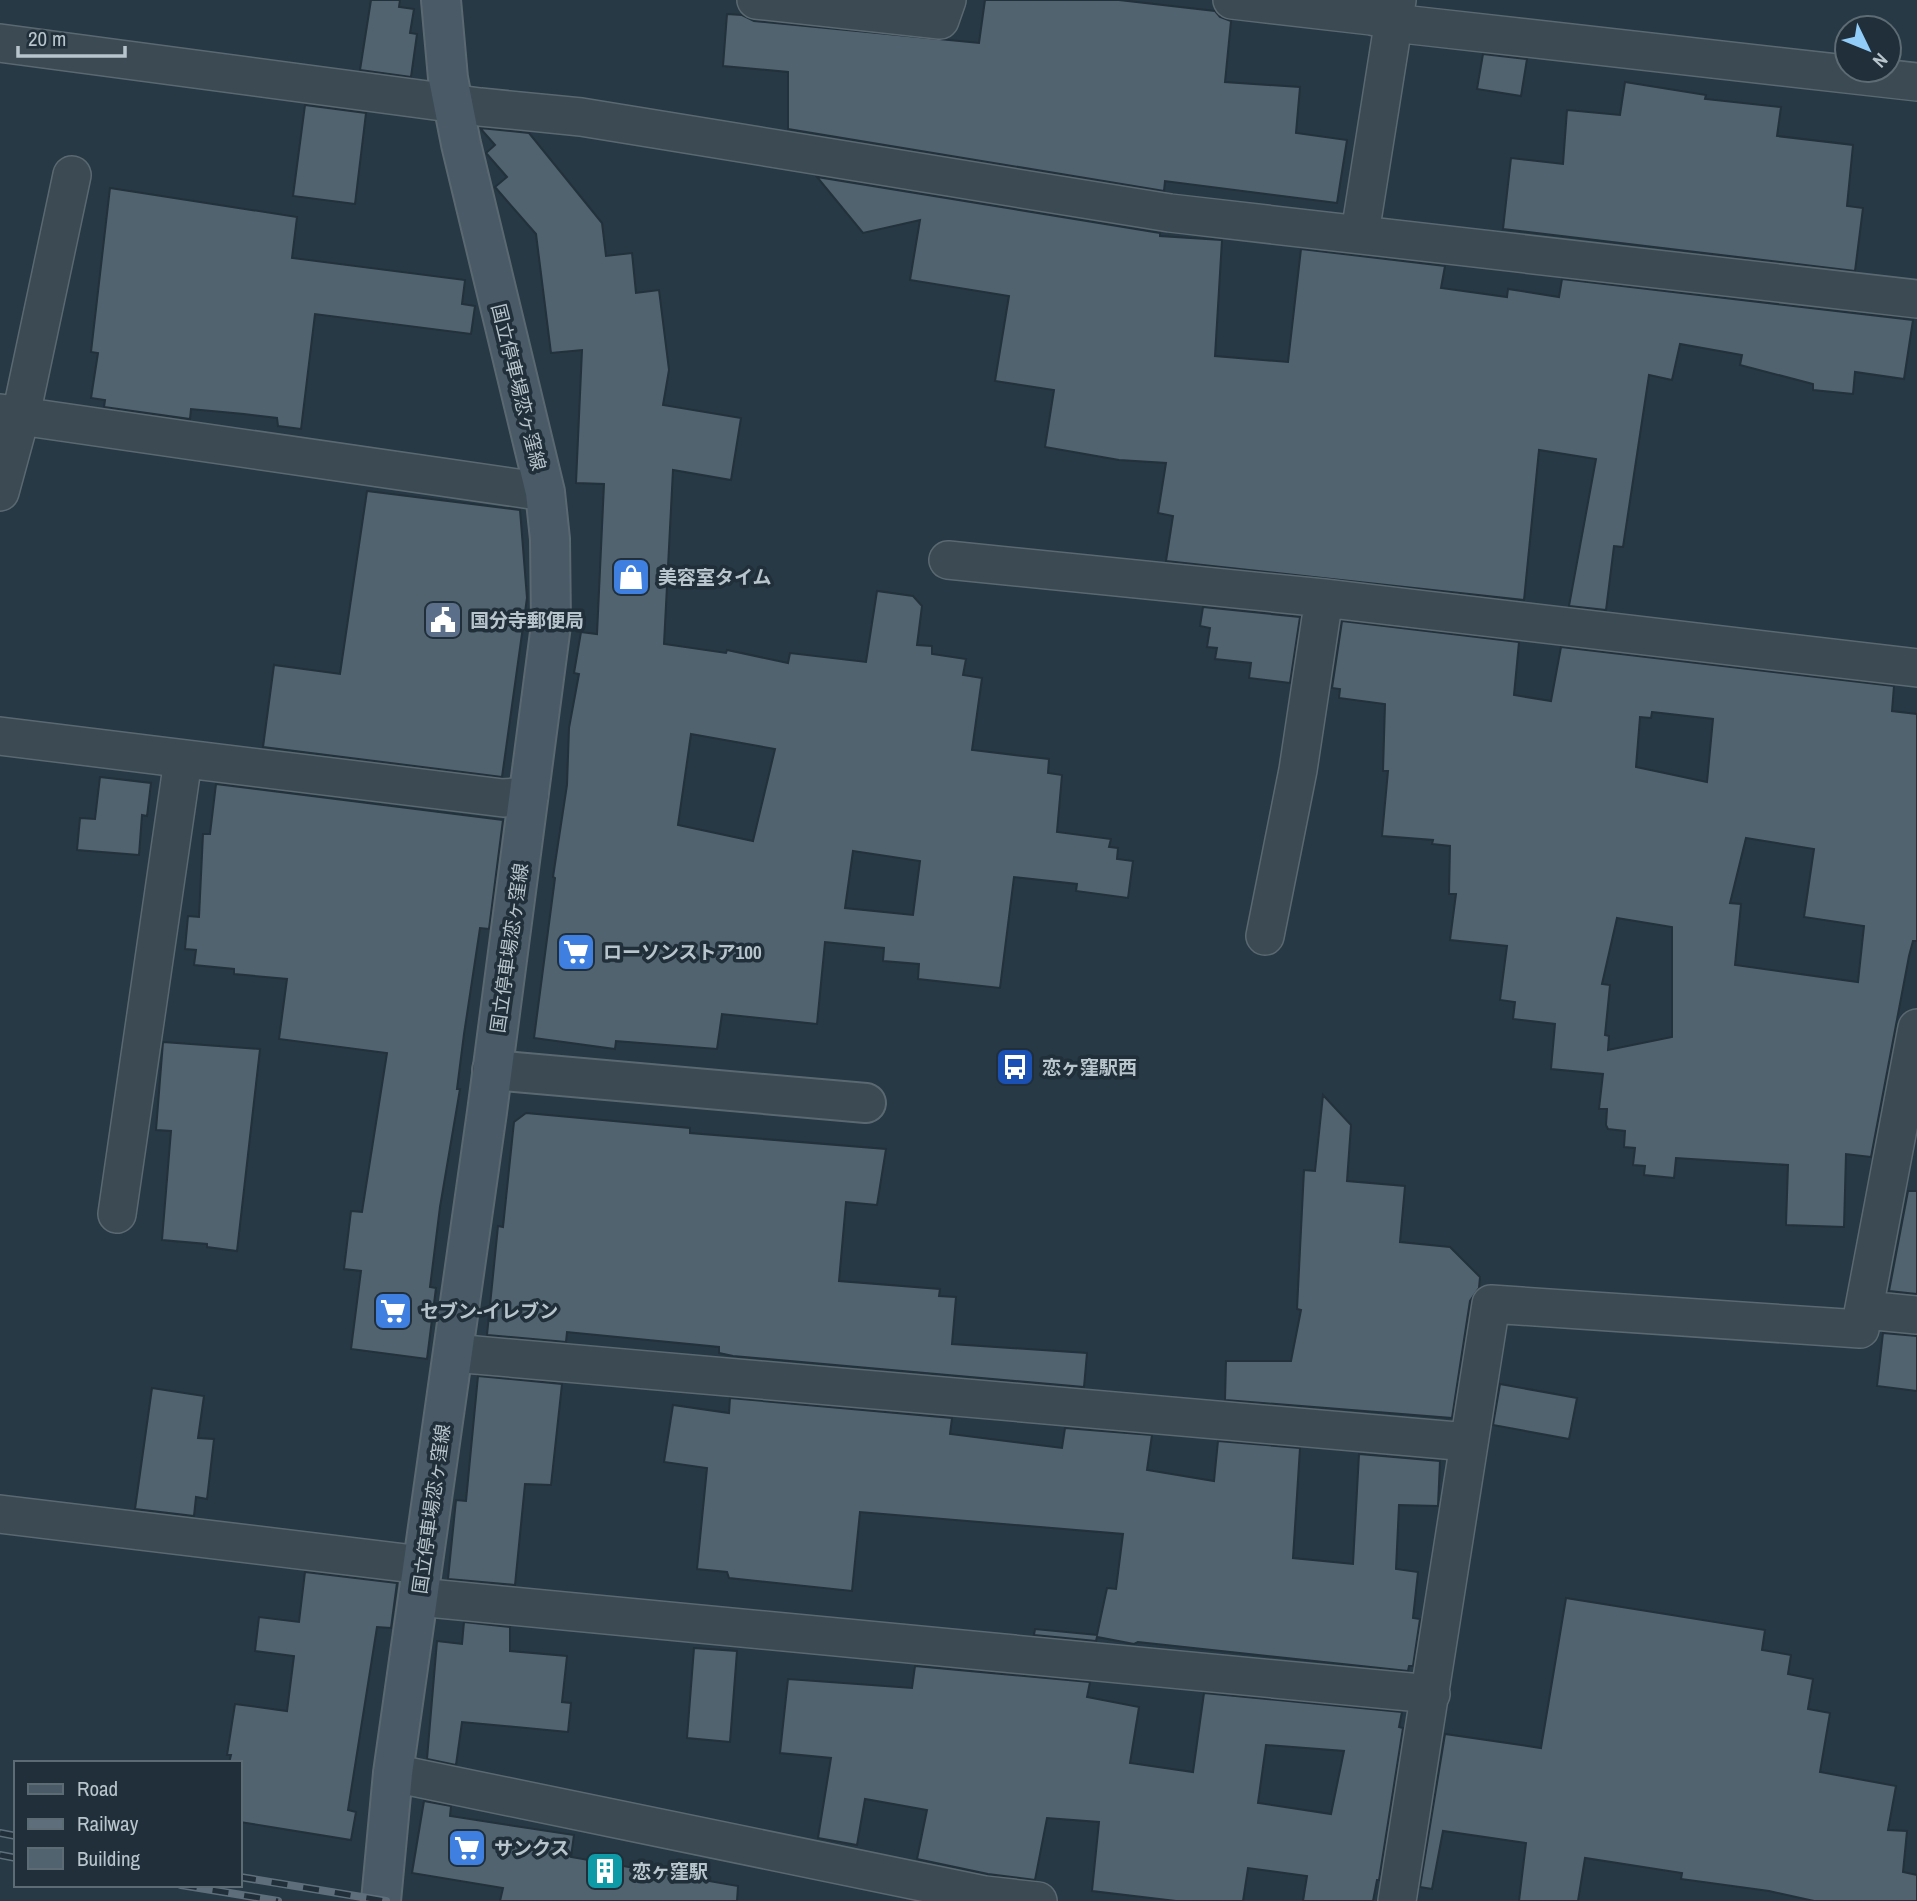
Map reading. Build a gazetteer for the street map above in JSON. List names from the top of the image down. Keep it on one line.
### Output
{"streets":{"main road":["国立停車場恋ヶ窪線"]},"places":{"shop":["美容室タイム"],"public building":["国分寺郵便局"],"supermarket":["ローソンストア100","セブン-イレブン","サンクス"],"bus stop":["恋ヶ窪駅西"],"building":["恋ヶ窪駅"]},"legend":["Road","Railway","Building"],"scale_bar":"20 m","north":"bottom right"}
